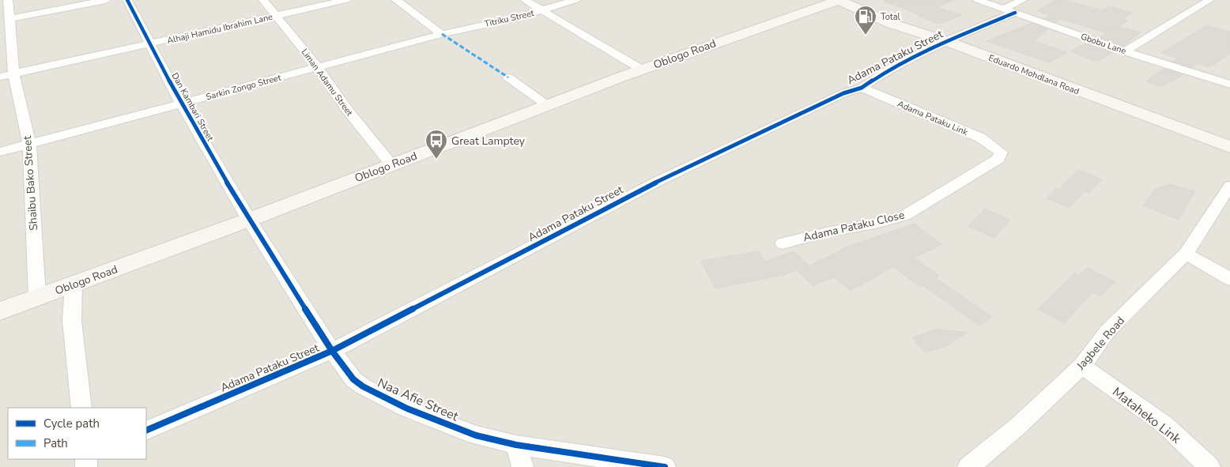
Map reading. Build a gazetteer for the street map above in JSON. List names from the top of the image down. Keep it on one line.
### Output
{"streets":{"main road":["Oblogo Road","Eduardo Mohdlana Road"],"street":["Titriku Street","Alhaji Hamidu Ibrahim Lane","Gbobu Lane","Adama Pataku Street","Liman Adamu Street","Sarkin Zongo Street","Dan Kambari Street","Adama Pataku Link","Shaibu Bako Street","Adama Pataku Close","Jagbele Road","Naa Afie Street","Mataheko Link"]},"crossings":[["Titriku Street","Sarkin Zongo Street"],["Alhaji Hamidu Ibrahim Lane","Liman Adamu Street"],["Alhaji Hamidu Ibrahim Lane","Dan Kambari Street"],["Alhaji Hamidu Ibrahim Lane","Shaibu Bako Street"],["Gbobu Lane","Adama Pataku Street"],["Oblogo Road","Eduardo Mohdlana Road"],["Oblogo Road","Liman Adamu Street"],["Oblogo Road","Dan Kambari Street"],["Oblogo Road","Shaibu Bako Street"],["Oblogo Road","Naa Afie Street"],["Adama Pataku Street","Eduardo Mohdlana Road"],["Adama Pataku Street","Adama Pataku Link"],["Adama Pataku Street","Naa Afie Street"],["Liman Adamu Street","Sarkin Zongo Street"],["Sarkin Zongo Street","Dan Kambari Street"],["Sarkin Zongo Street","Shaibu Bako Street"],["Dan Kambari Street","Naa Afie Street"],["Adama Pataku Link","Adama Pataku Close"],["Jagbele Road","Mataheko Link"]],"places":{"fuel station":["Total"],"bus stop":["Great Lamptey"]},"legend":["Cycle path","Path"]}
